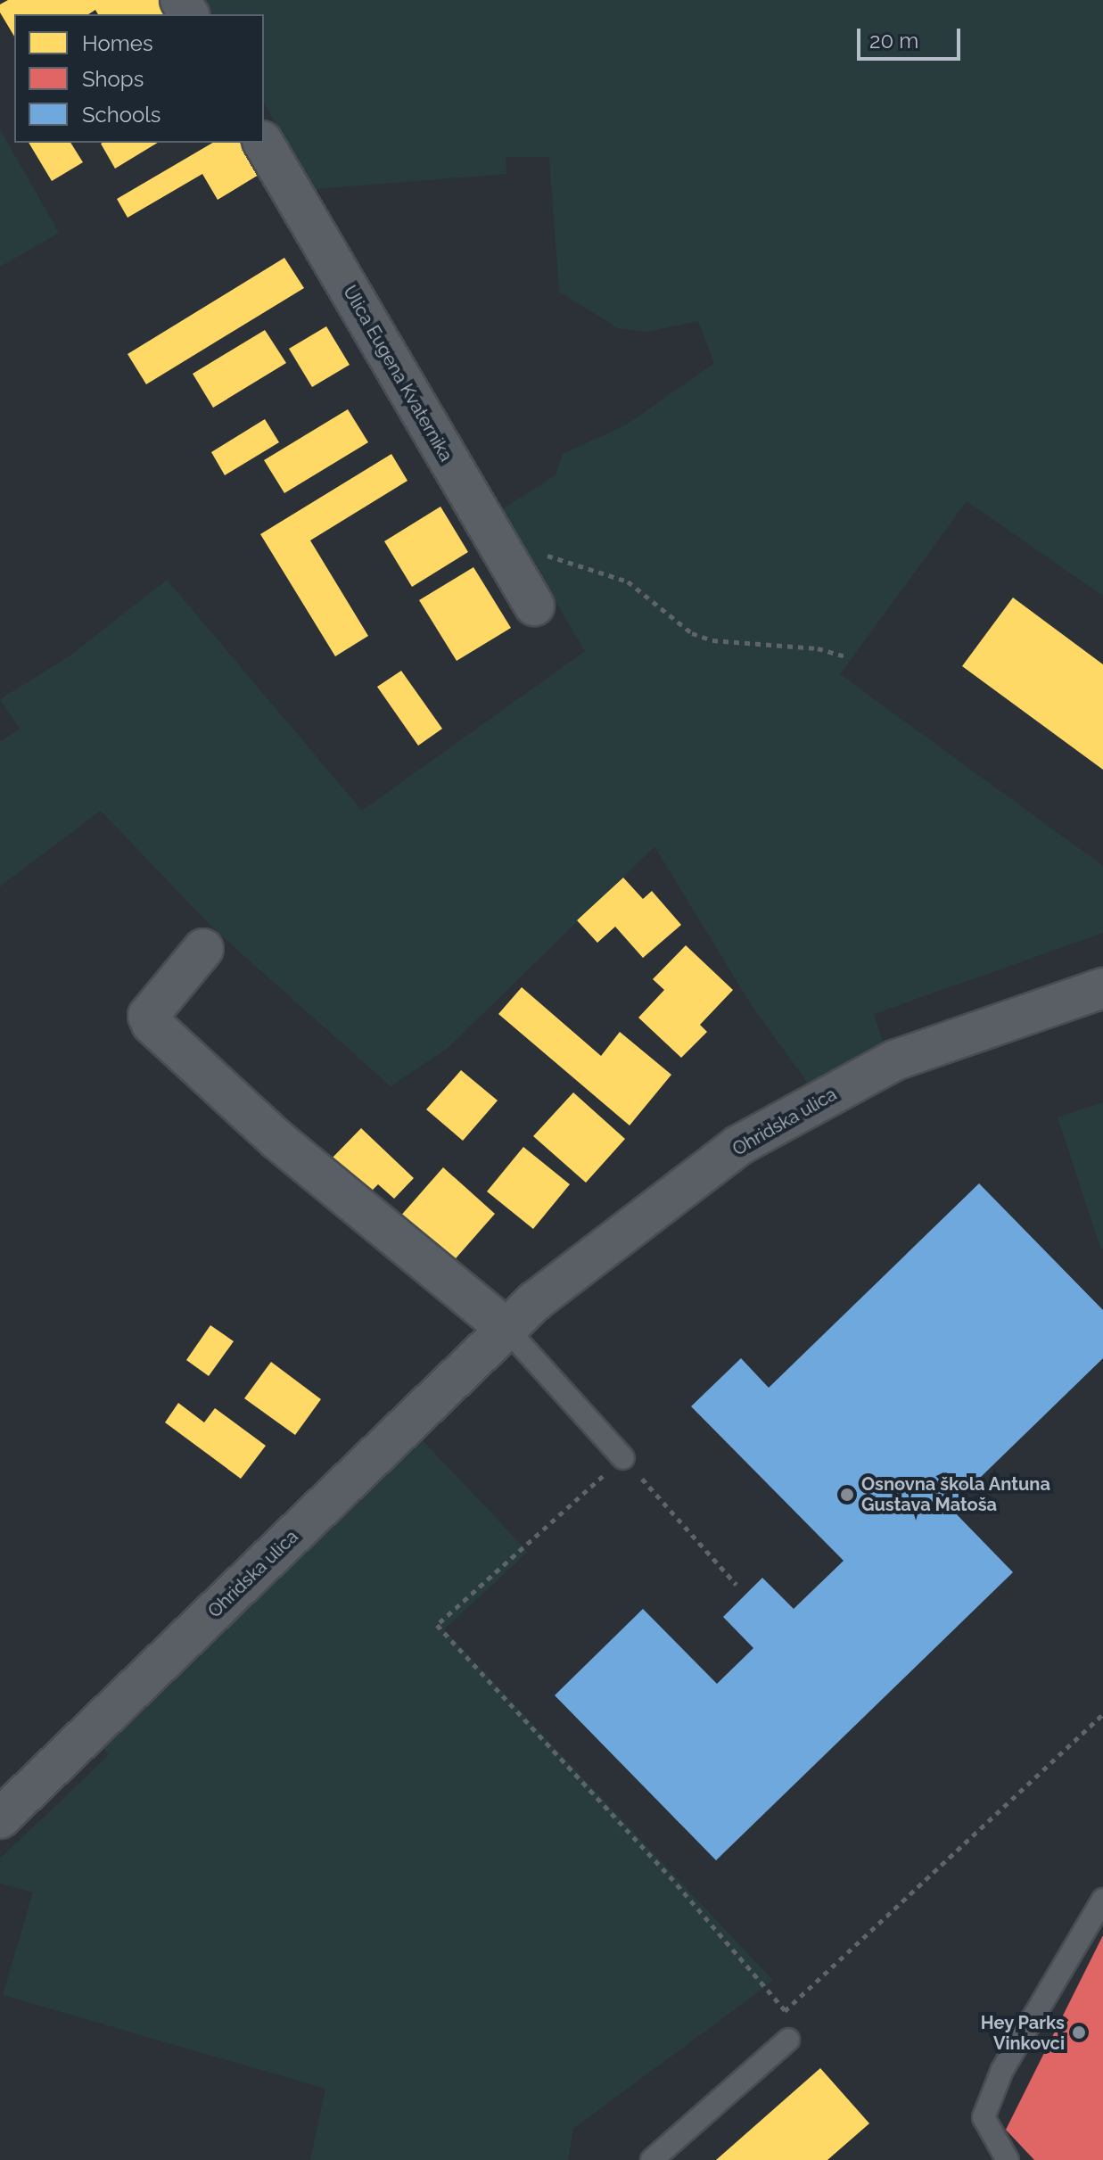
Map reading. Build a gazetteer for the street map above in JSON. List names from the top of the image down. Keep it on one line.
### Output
{"streets":{"street":["Ulica Eugena Kvaternika","Ohridska ulica"]},"places":["Osnovna škola Antuna Gustava Matoša","Hey Parks Vinkovci"],"legend":["Homes","Shops","Schools"],"scale_bar":"20 m"}
